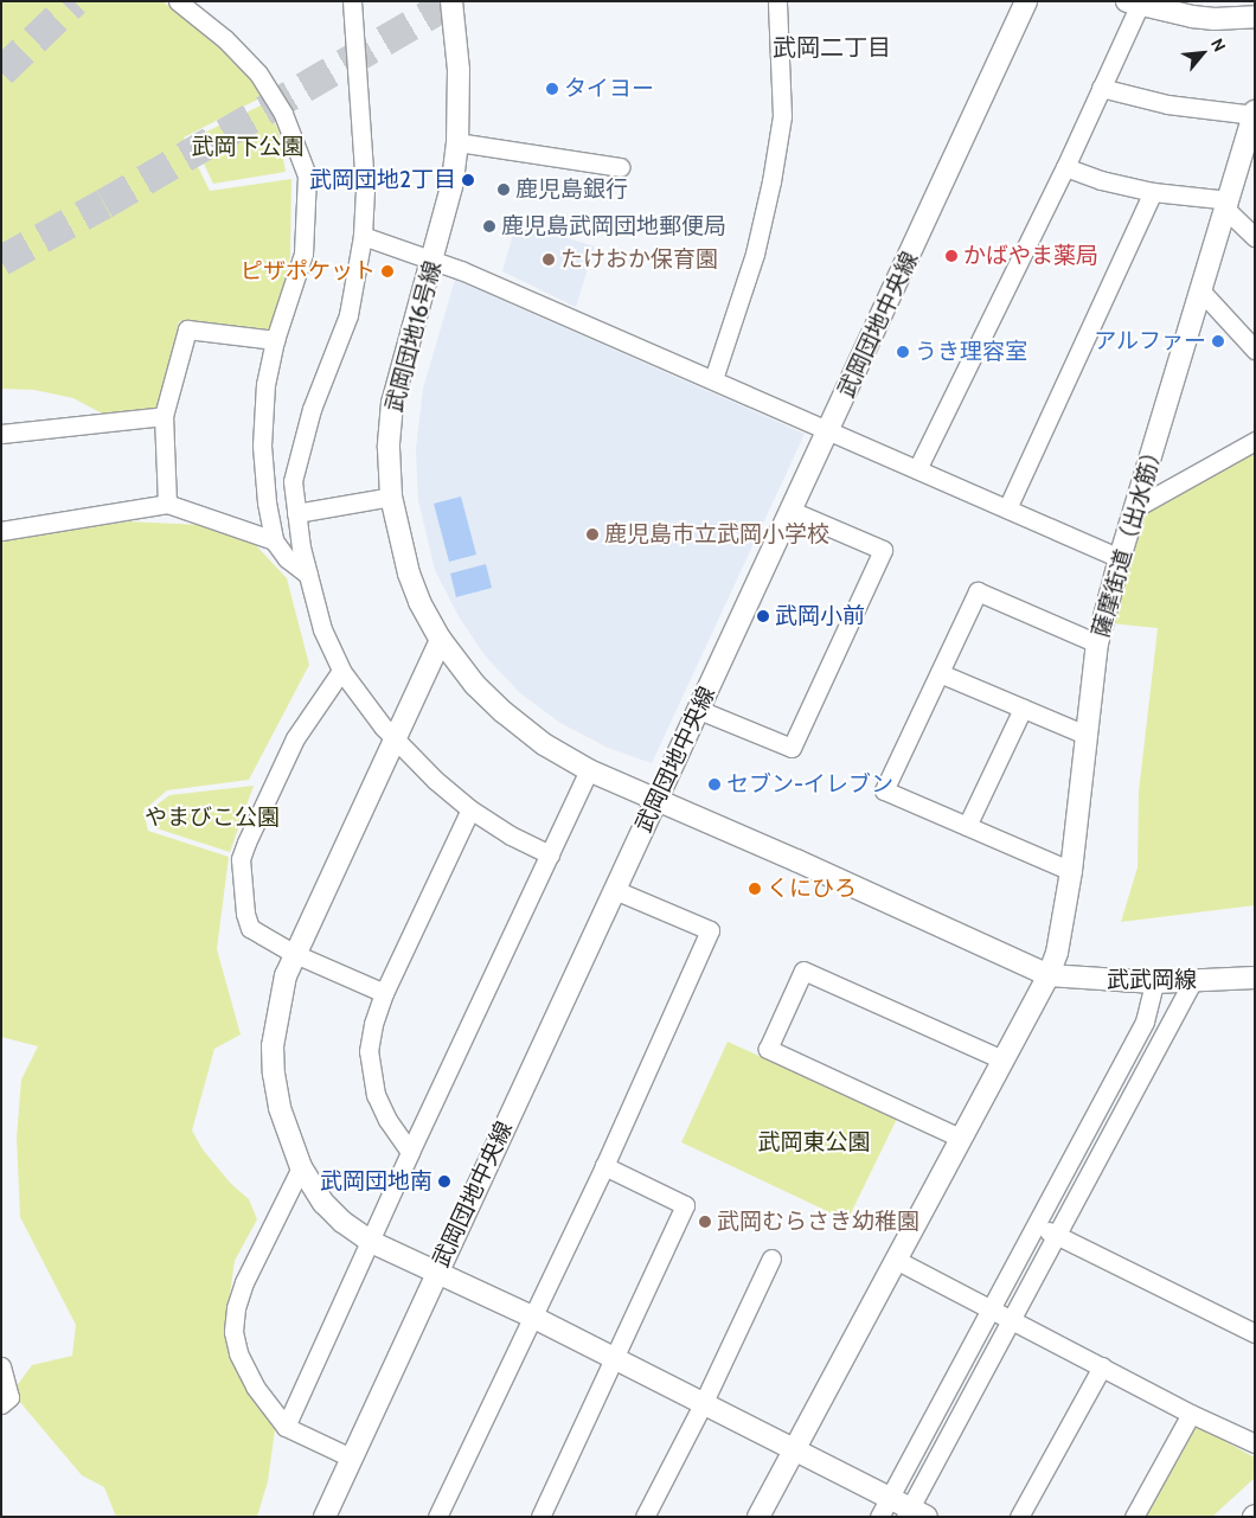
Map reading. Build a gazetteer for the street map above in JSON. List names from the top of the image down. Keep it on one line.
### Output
{"streets":{"street":["武岡団地中央線","武岡団地16号線","薩摩街道（出水筋）","武武岡線"]},"crossings":[["武岡団地中央線","武岡団地16号線"],["武岡団地16号線","薩摩街道（出水筋）"],["武岡団地16号線","武武岡線"],["薩摩街道（出水筋）","武武岡線"]],"districts":["武岡二丁目"],"parks":["武岡下公園","やまびこ公園","武岡東公園"],"places":["タイヨー","武岡団地2丁目","鹿児島銀行","鹿児島武岡団地郵便局","かばやま薬局","たけおか保育園","ピザポケット","アルファー","うき理容室","鹿児島市立武岡小学校","武岡小前","セブン-イレブン","くにひろ","武岡団地南","武岡むらさき幼稚園"],"north":"top right"}
